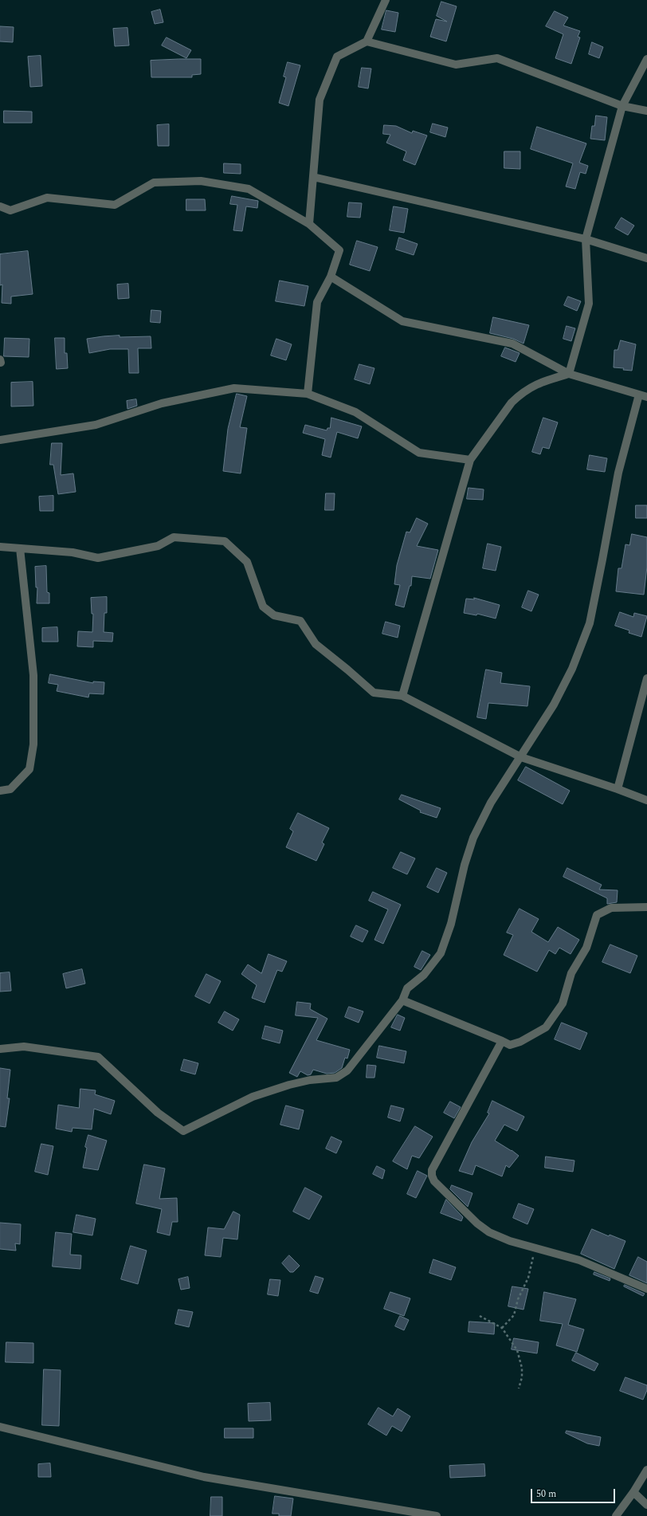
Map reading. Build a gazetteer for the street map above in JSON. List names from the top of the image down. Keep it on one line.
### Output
{"scale_bar":"50 m"}
